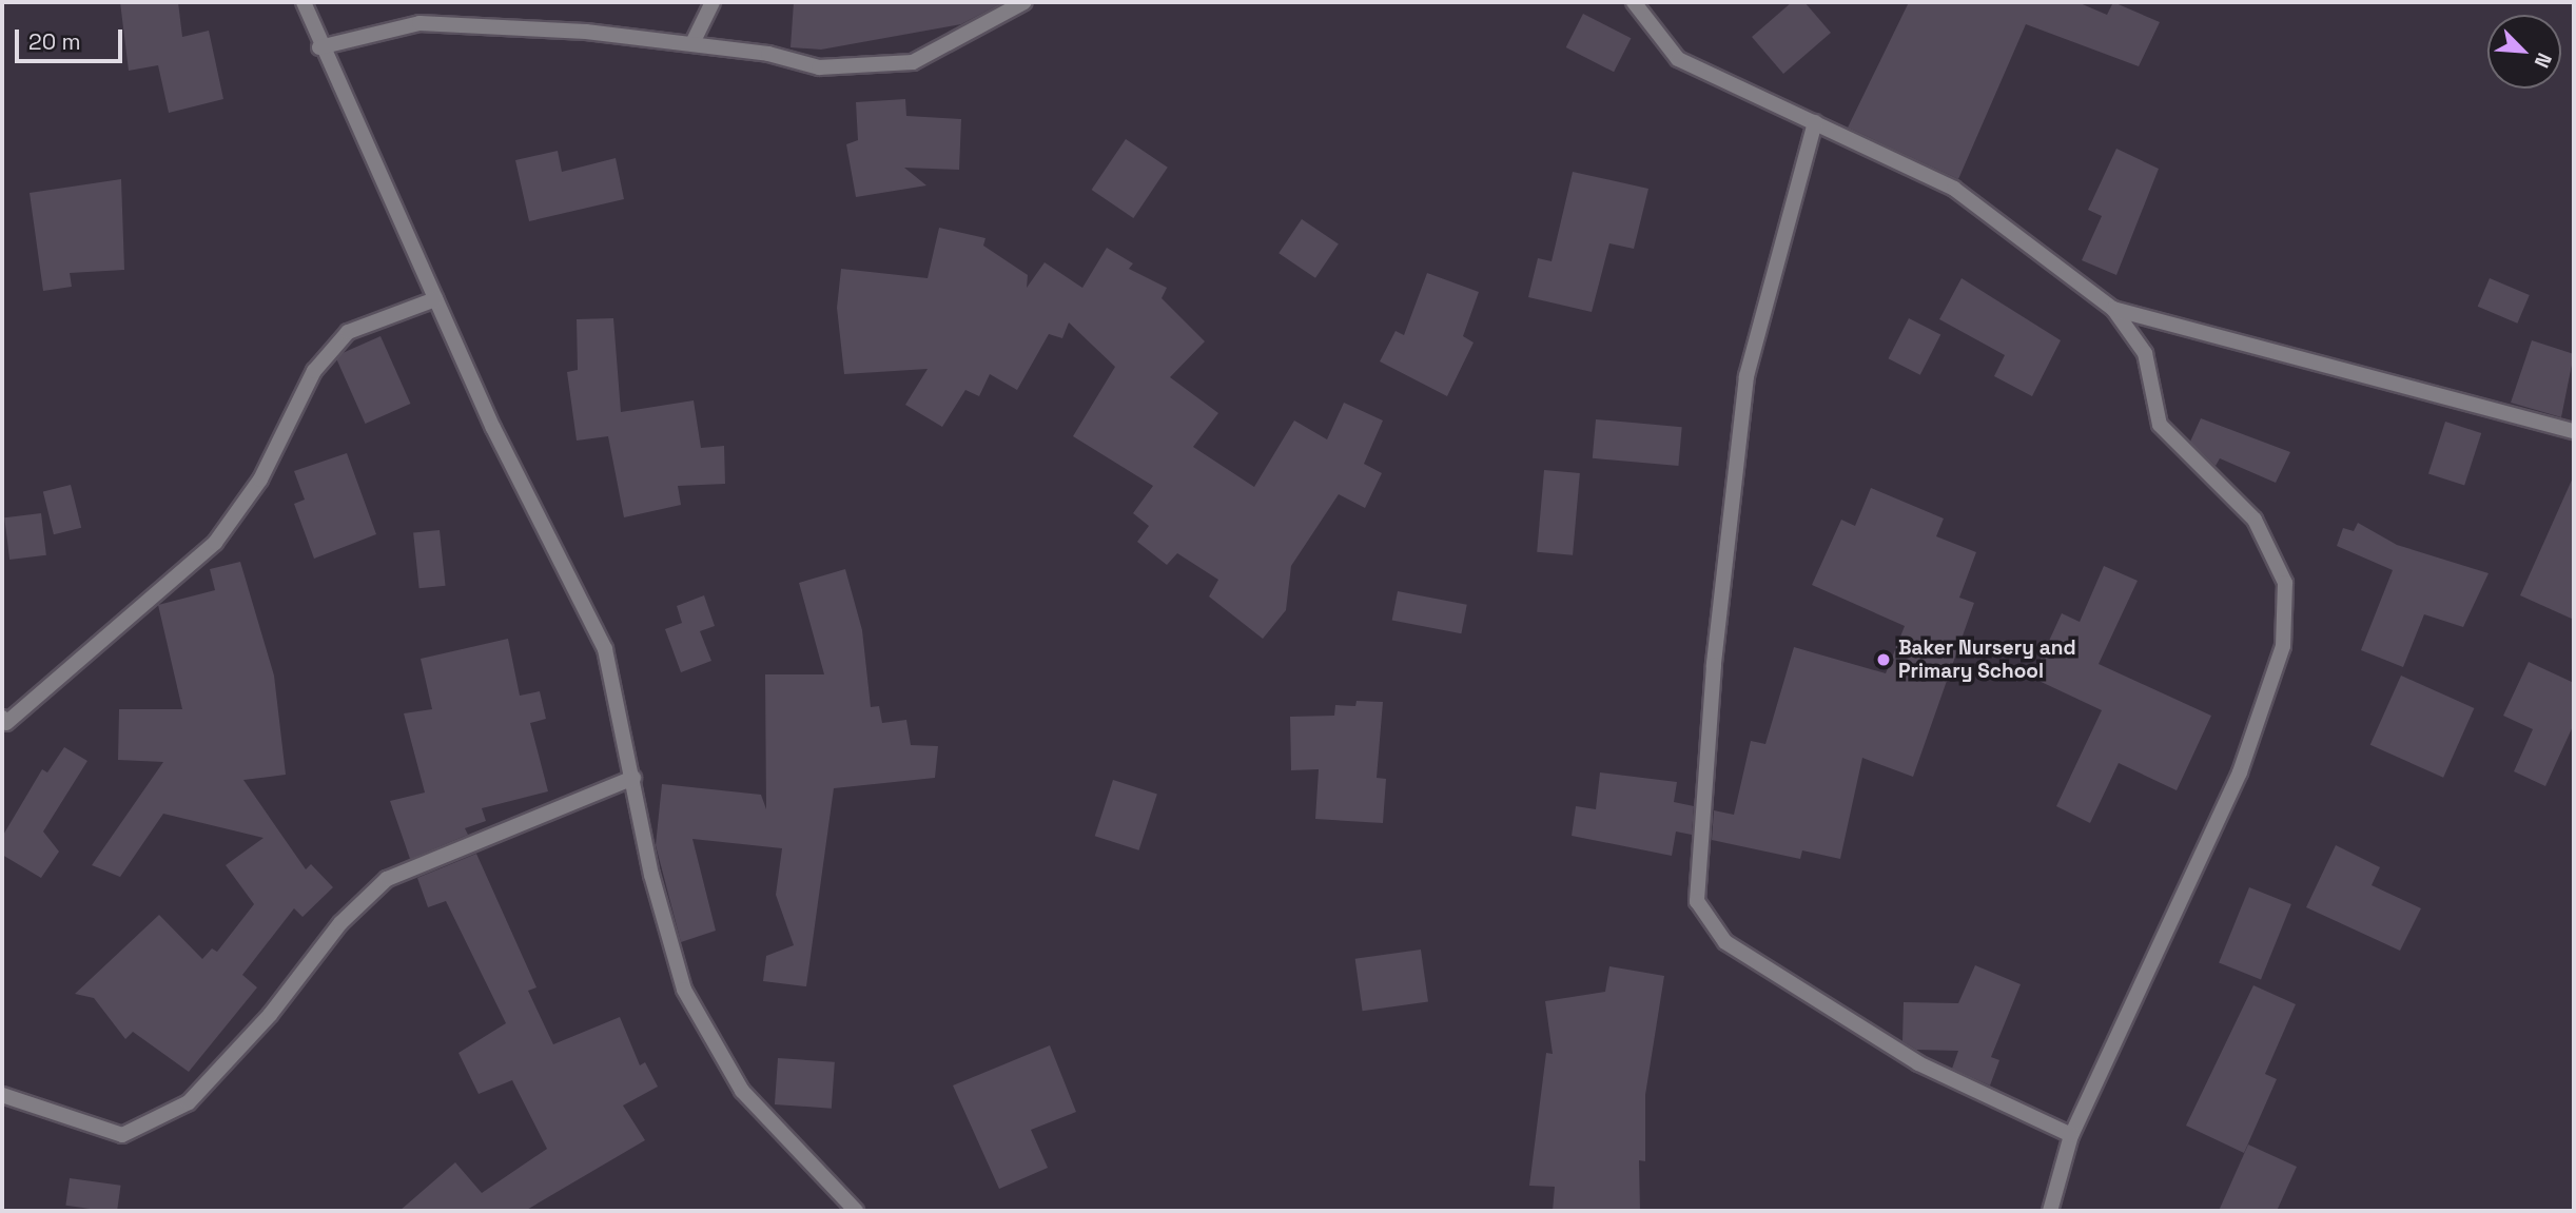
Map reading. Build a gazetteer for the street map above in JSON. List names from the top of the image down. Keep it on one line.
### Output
{"places":["Baker Nursery and Primary School"],"scale_bar":"20 m","north":"bottom right"}
